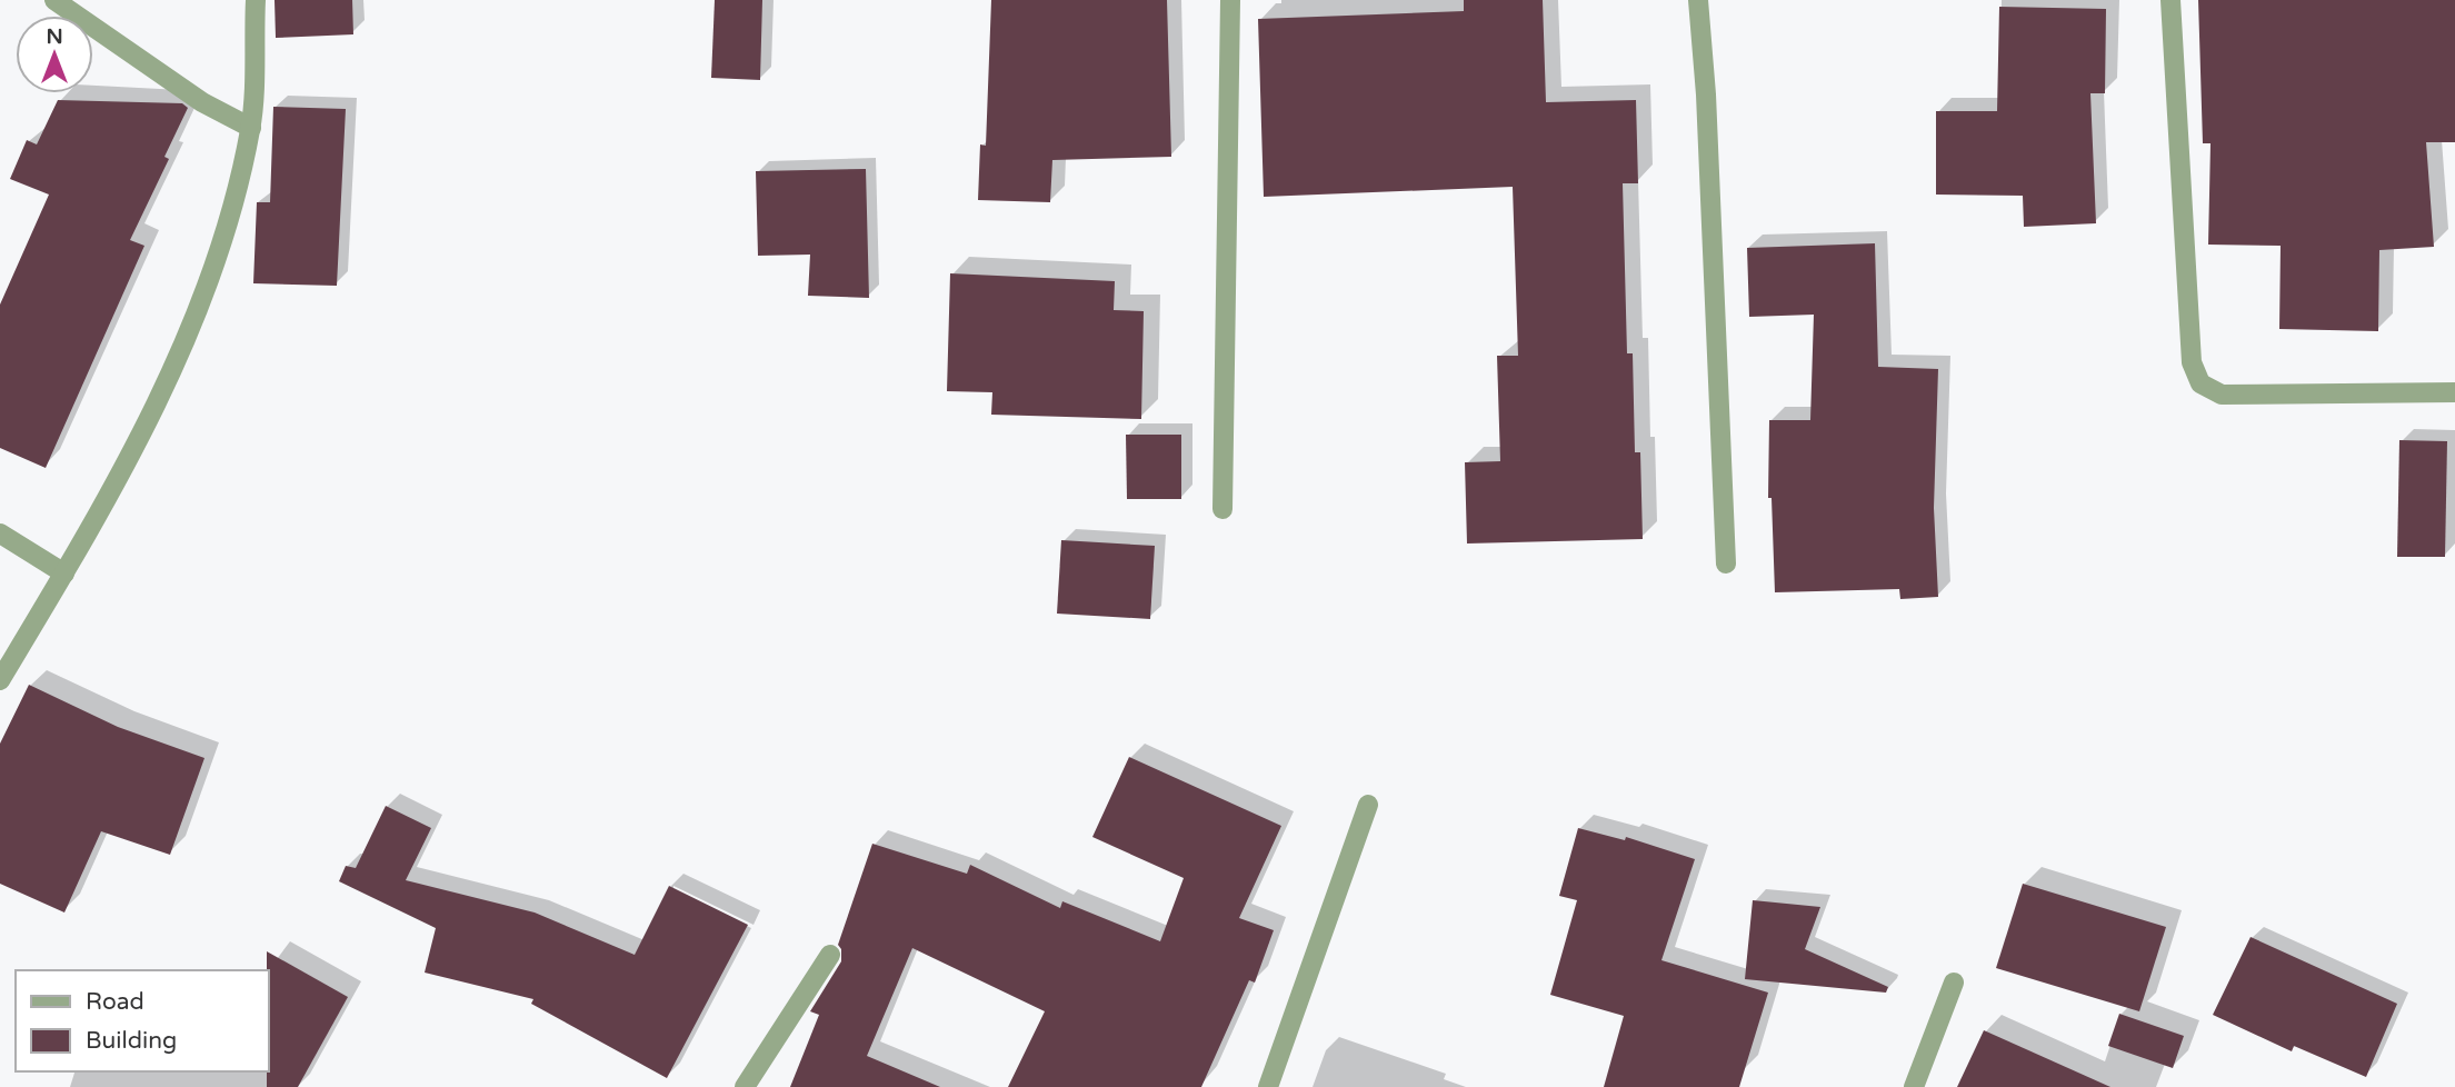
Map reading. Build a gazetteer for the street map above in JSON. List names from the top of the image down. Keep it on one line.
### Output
{"legend":["Road","Building"],"north":"top"}
